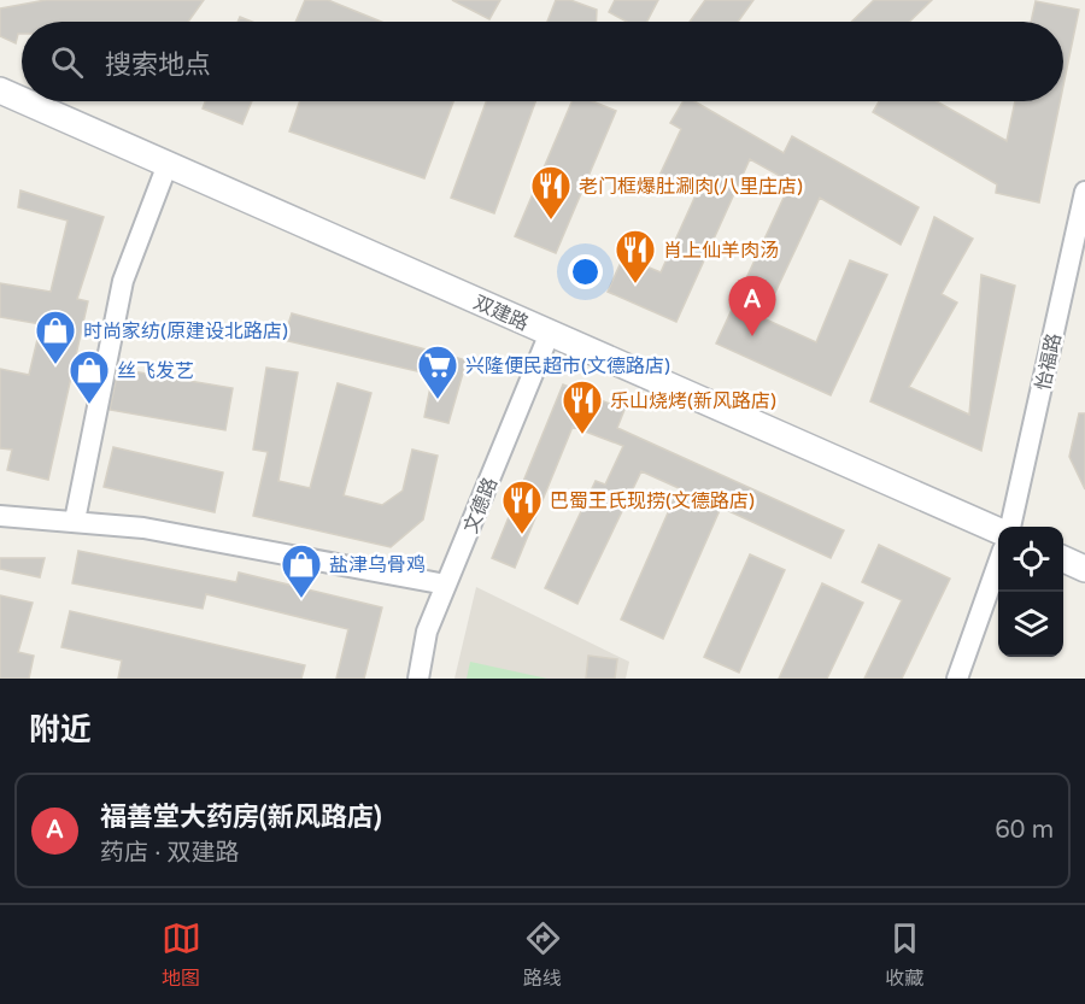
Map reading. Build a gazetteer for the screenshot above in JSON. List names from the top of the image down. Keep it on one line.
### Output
{"streets":{"street":["双建路","怡福路","文德路"]},"crossings":[["双建路","文德路"]],"places":{"restaurant":["老门框爆肚涮肉(八里庄店)","肖上仙羊肉汤","乐山烧烤(新风路店)","巴蜀王氏现捞(文德路店)"],"shop":["时尚家纺(原建设北路店)","丝飞发艺","盐津乌骨鸡"],"supermarket":["兴隆便民超市(文德路店)"]},"page":{"search":"搜索地点","pins":"A","heading":"附近","list":[{"mark":"A","name":"福善堂大药房(新风路店)","note":"药店 · 双建路","value":"60 m"}],"nav":["地图","路线","收藏"]}}
